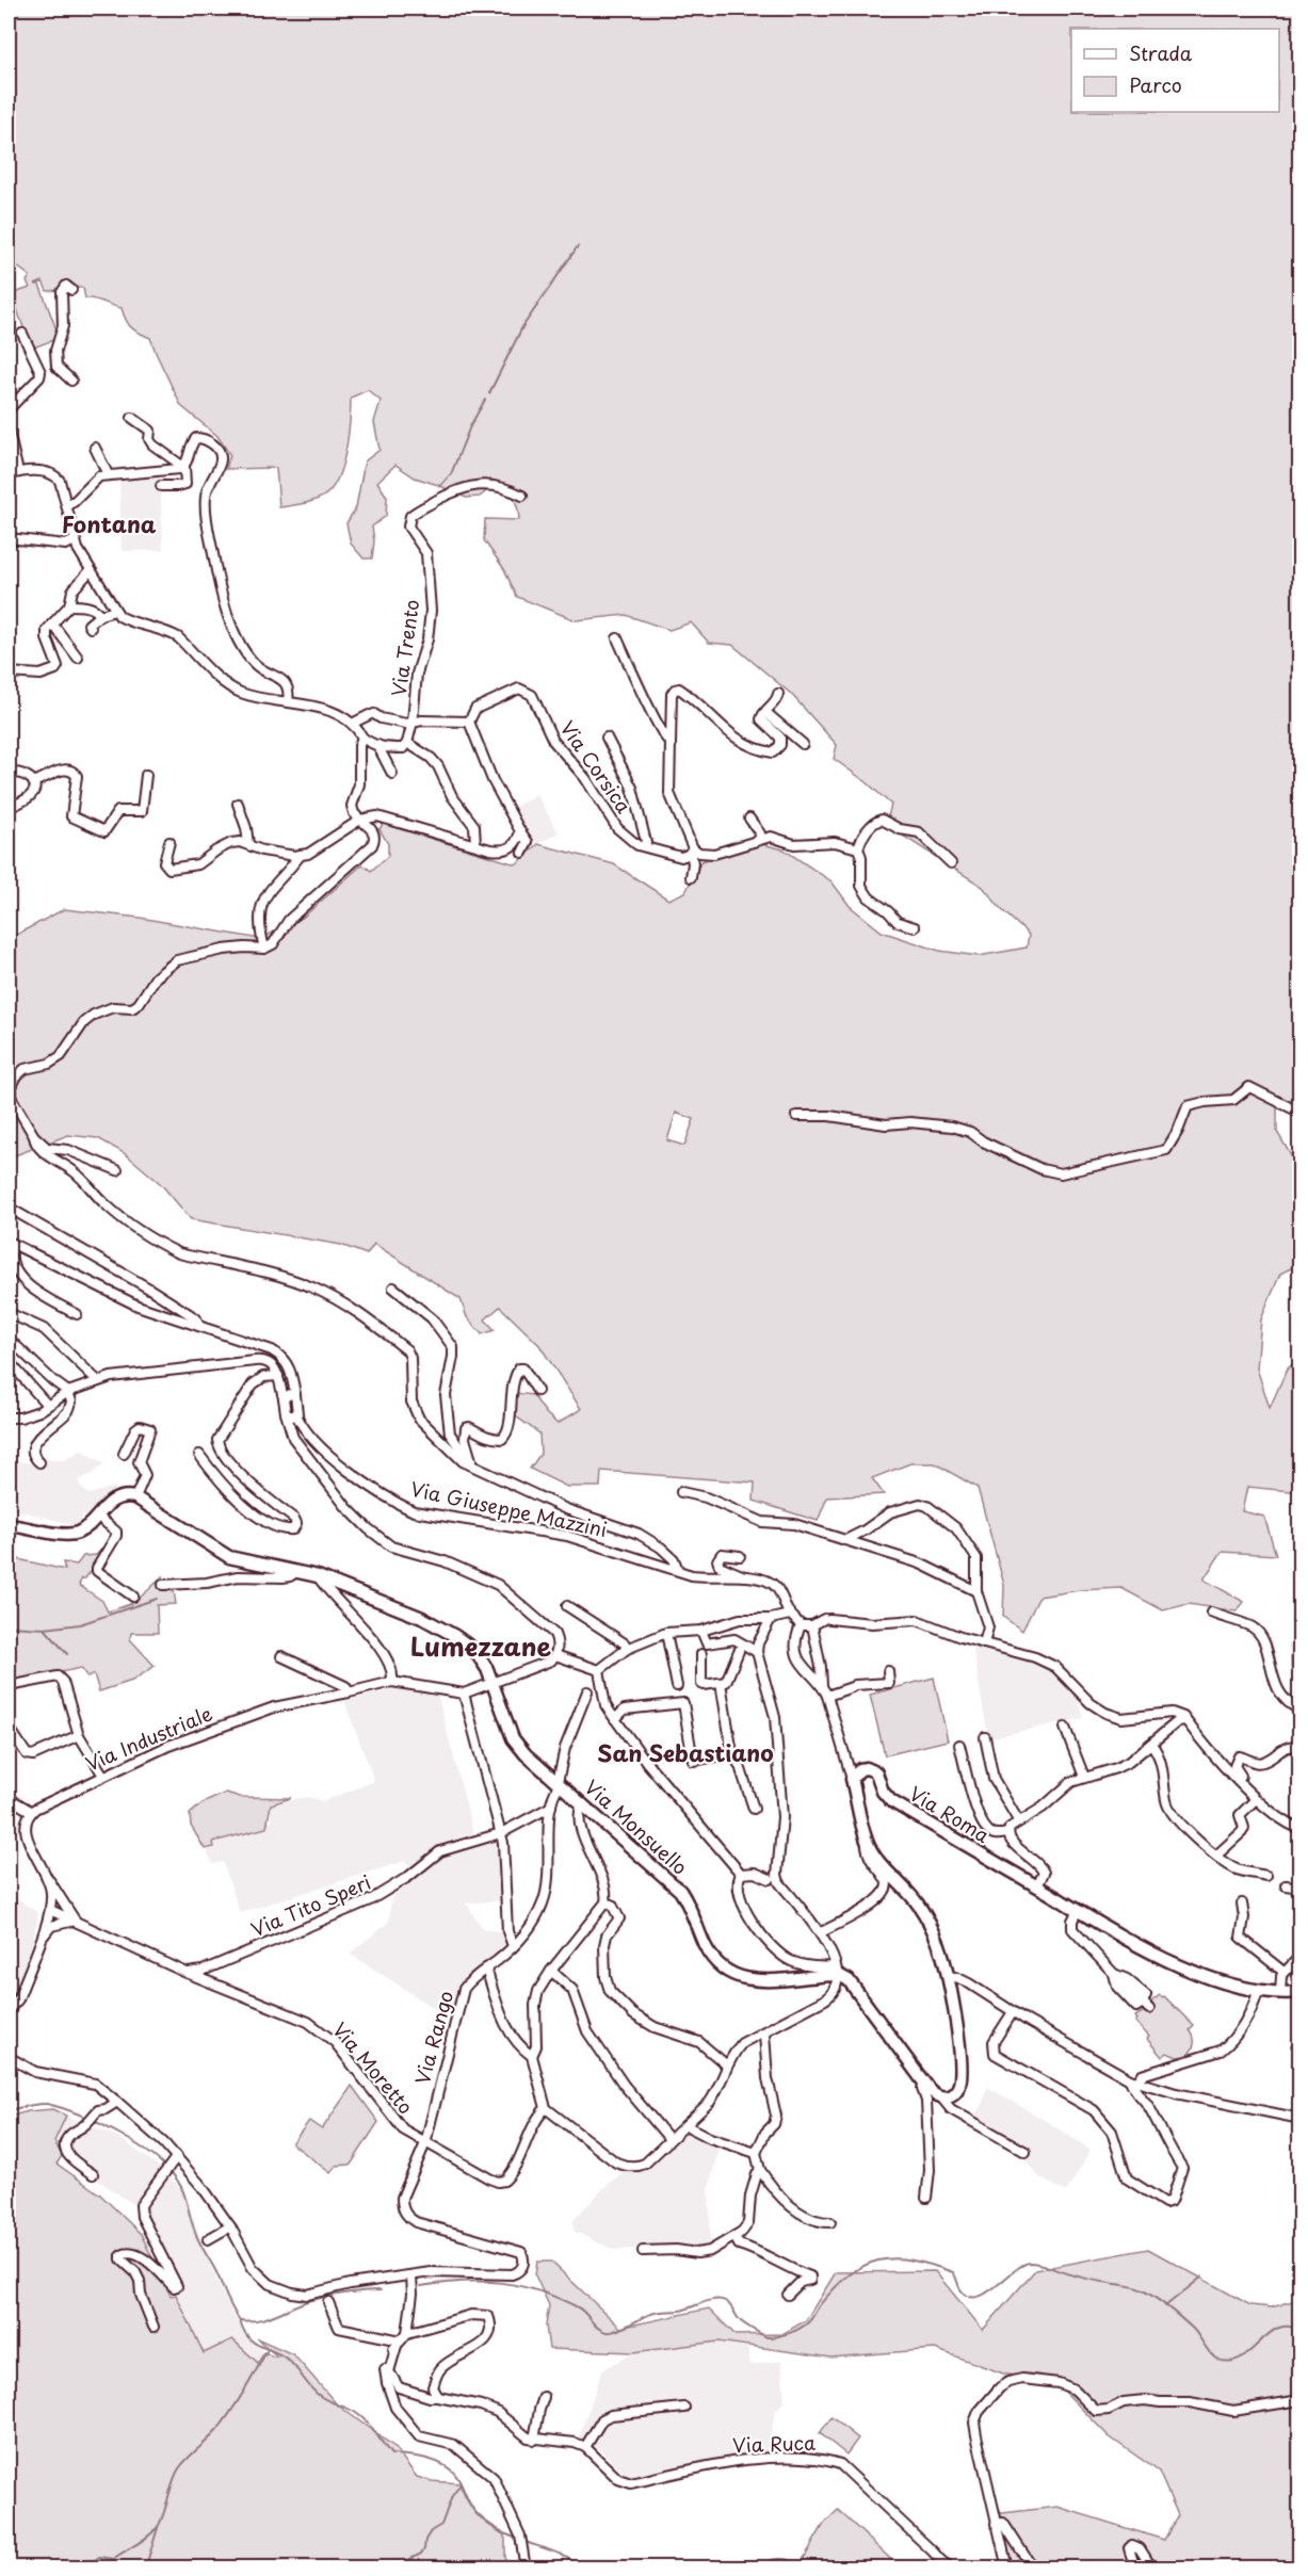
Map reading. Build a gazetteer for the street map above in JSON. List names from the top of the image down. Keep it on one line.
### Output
{"streets":{"main road":["Via Roma","Via Monsuello"],"street":["Via Trento","Via Corsica","Via Giuseppe Mazzini","Via Industriale","Via Tito Speri","Via Rango","Via Moretto","Via Ruca"]},"crossings":[["Via Monsuello","Via Rango"],["Via Tito Speri","Via Rango"],["Via Tito Speri","Via Moretto"],["Via Rango","Via Moretto"]],"districts":["Fontana","Lumezzane","San Sebastiano"],"legend":["Strada","Parco"]}
